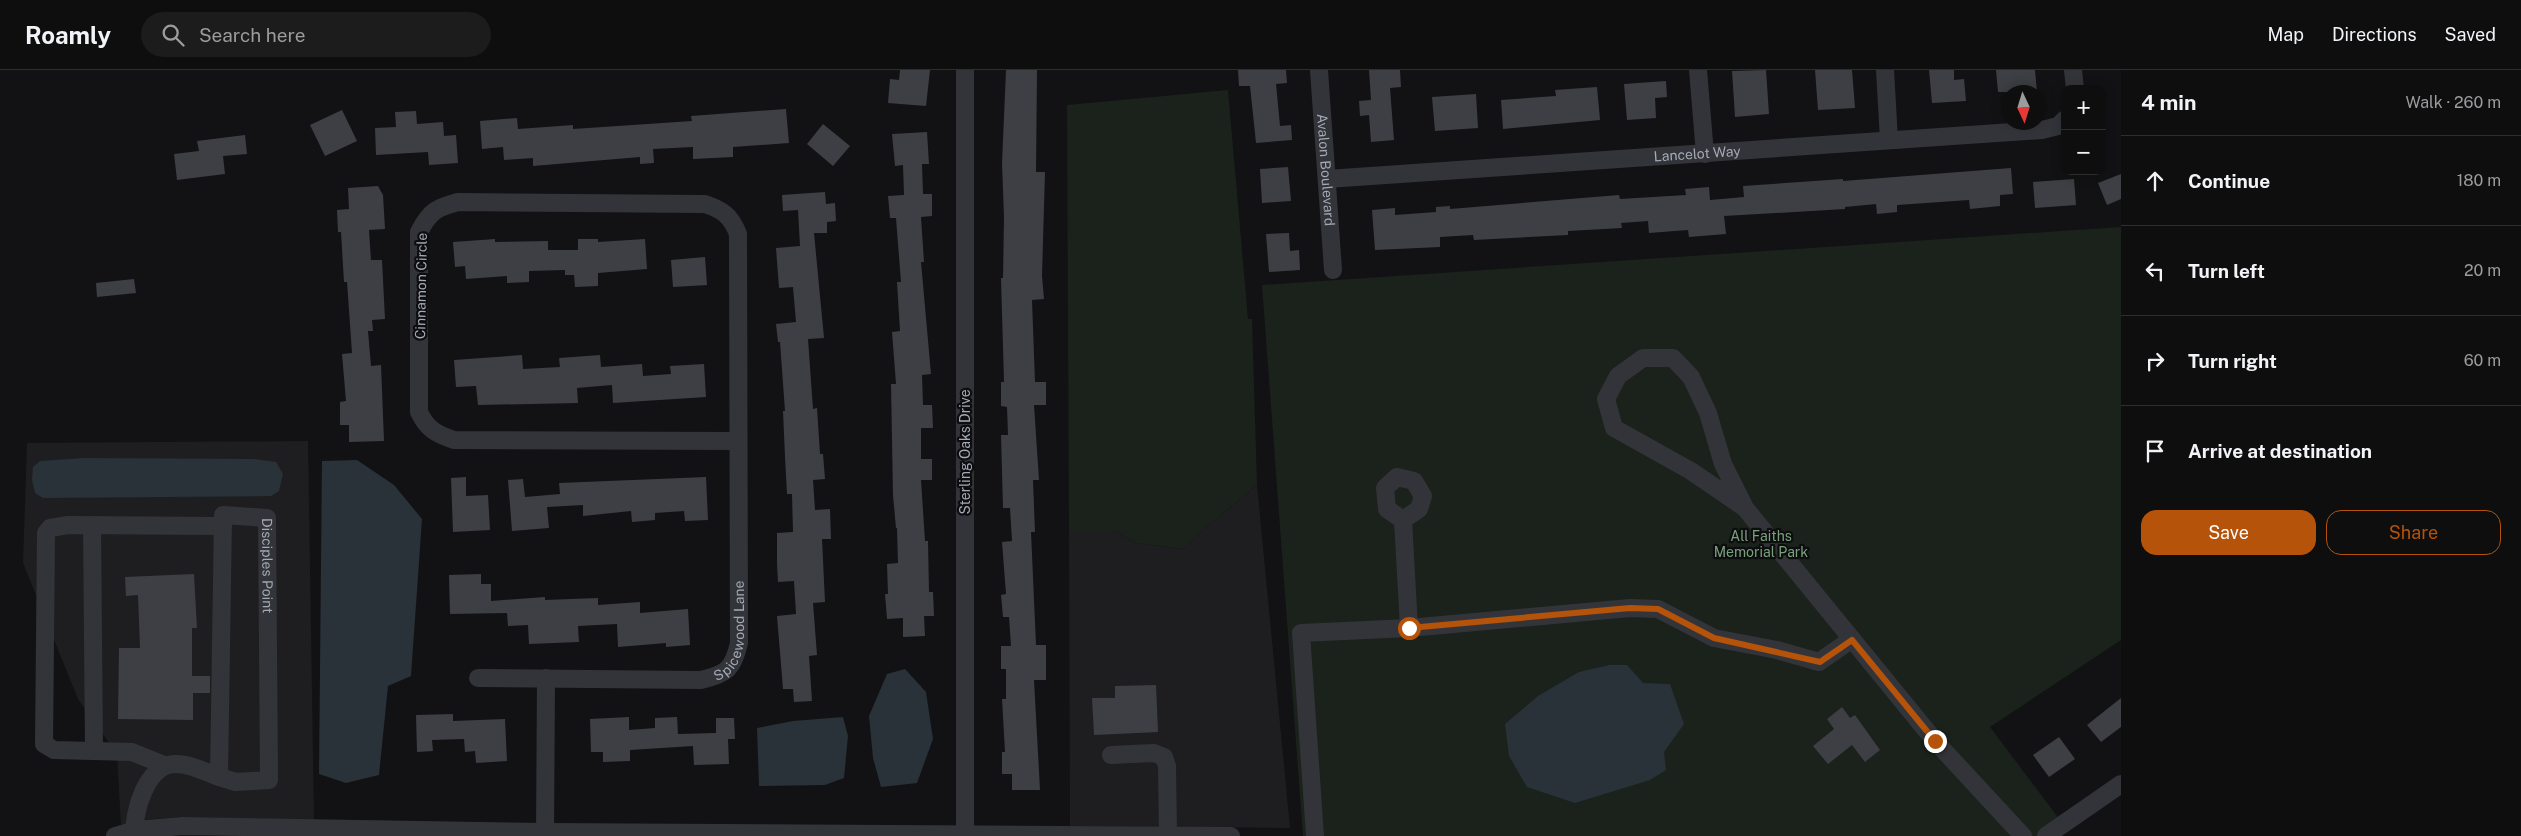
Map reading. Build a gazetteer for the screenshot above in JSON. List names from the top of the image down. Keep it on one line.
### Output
{"streets":{"street":["Lancelot Way","Avalon Boulevard","Cinnamon Circle","Sterling Oaks Drive","Disciples Point","Spicewood Lane"]},"crossings":[["Lancelot Way","Avalon Boulevard"],["Cinnamon Circle","Spicewood Lane"]],"parks":["All Faiths Memorial Park"],"north":"bottom","page":{"header":"Roamly","search":"Search here","nav":["Map","Directions","Saved"],"heading":["4 min","Walk · 260 m"],"map_buttons":["+","−"],"list":[["Continue","180 m"],["Turn left","20 m"],["Turn right","60 m"],"Arrive at destination"],"buttons":["Save","Share"]}}
